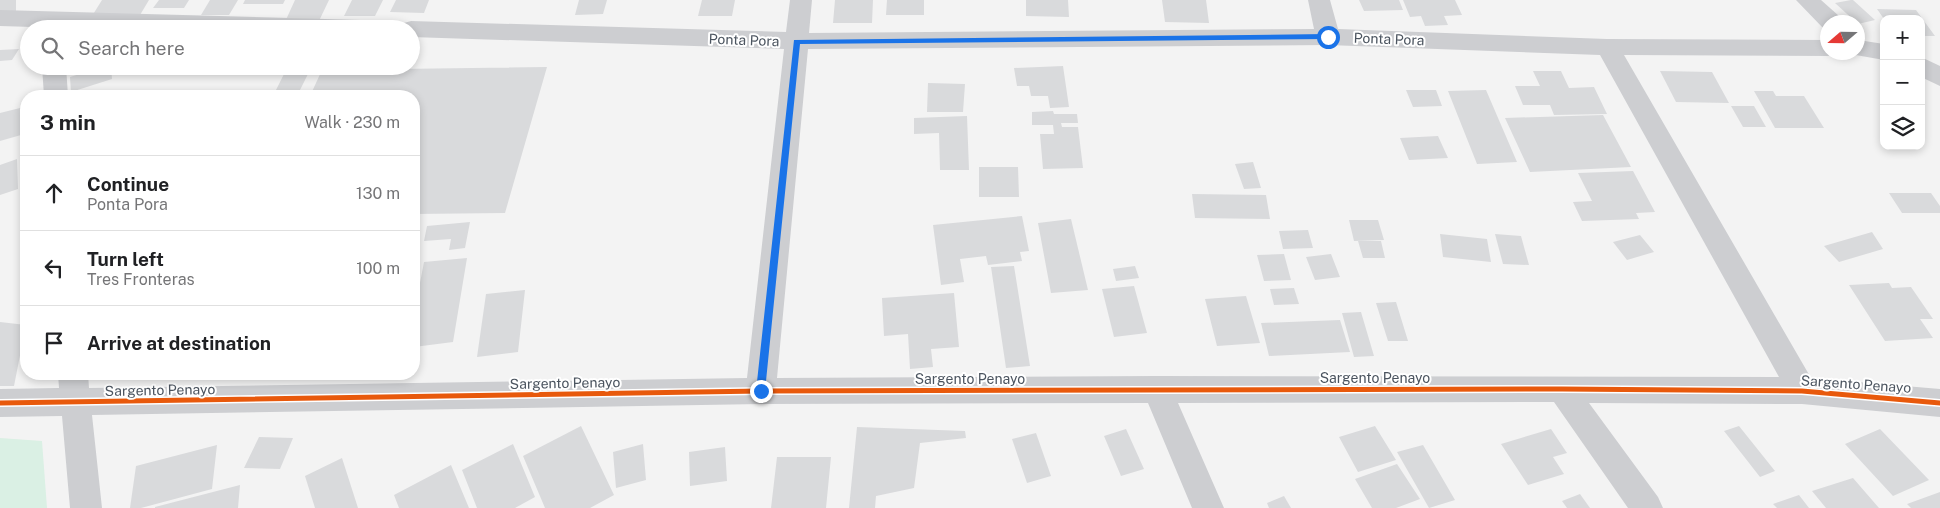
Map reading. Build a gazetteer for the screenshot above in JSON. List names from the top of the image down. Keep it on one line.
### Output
{"streets":{"street":["Ponta Pora","Sargento Penayo"]},"north":"left","page":{"map_buttons":["+","−"],"search":"Search here","heading":["3 min","Walk · 230 m"],"list":[["Continue","Ponta Pora","130 m"],["Turn left","Tres Fronteras","100 m"],"Arrive at destination"]}}
